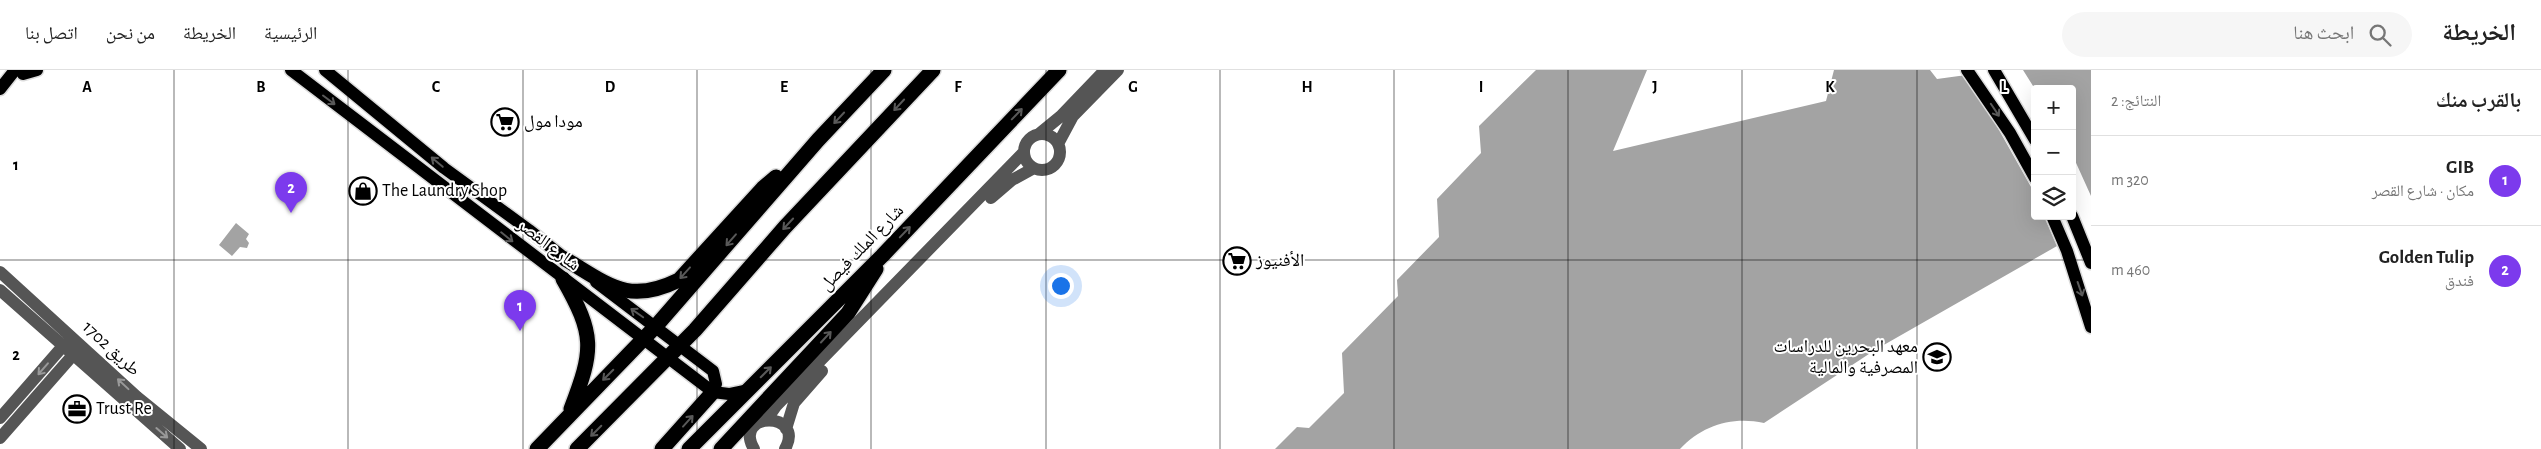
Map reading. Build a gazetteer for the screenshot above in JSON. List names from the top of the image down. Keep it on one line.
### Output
{"streets":{"highway":["شارع الملك فيصل"],"main road":["شارع القصر"],"street":["طريق 1702"]},"places":{"supermarket":["مودا مول","الأفنيوز"],"shop":["The Laundry Shop"],"school or university":["معهد البحرين للدراسات المصرفية والمالية"],"office":["Trust Re"]},"page":{"header":"الخريطة","search":"ابحث هنا","nav":["الرئيسية","الخريطة","من نحن","اتصل بنا"],"heading":["بالقرب منك","النتائج: 2"],"map_buttons":["+","−"],"list":[{"mark":"1","name":"GIB","note":"مكان · شارع القصر","value":"320 m"},{"mark":"2","name":"Golden Tulip","note":"فندق","value":"460 m"}],"pins":["2","1"]},"grid":{"columns":["A","B","C","D","E","F","G","H","I","J","K","L"],"rows":["1","2"]}}
